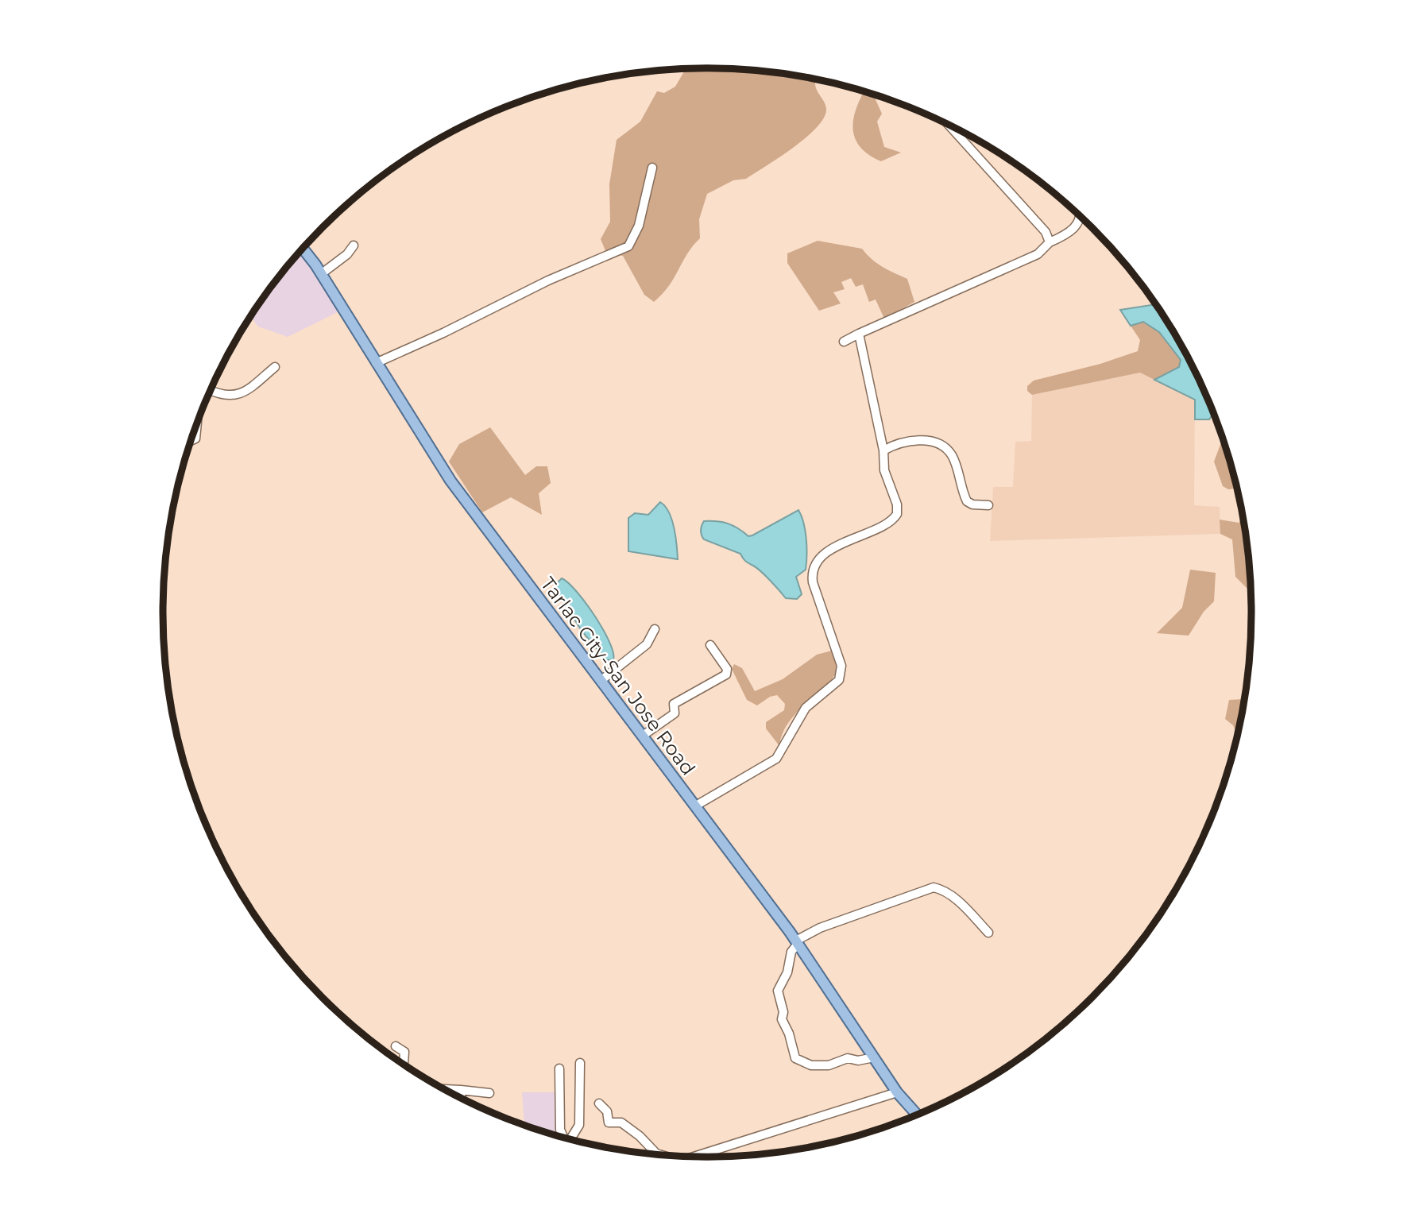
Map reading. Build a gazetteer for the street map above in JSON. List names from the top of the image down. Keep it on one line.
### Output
{"streets":{"main road":["Tarlac City-San Jose Road"]}}
